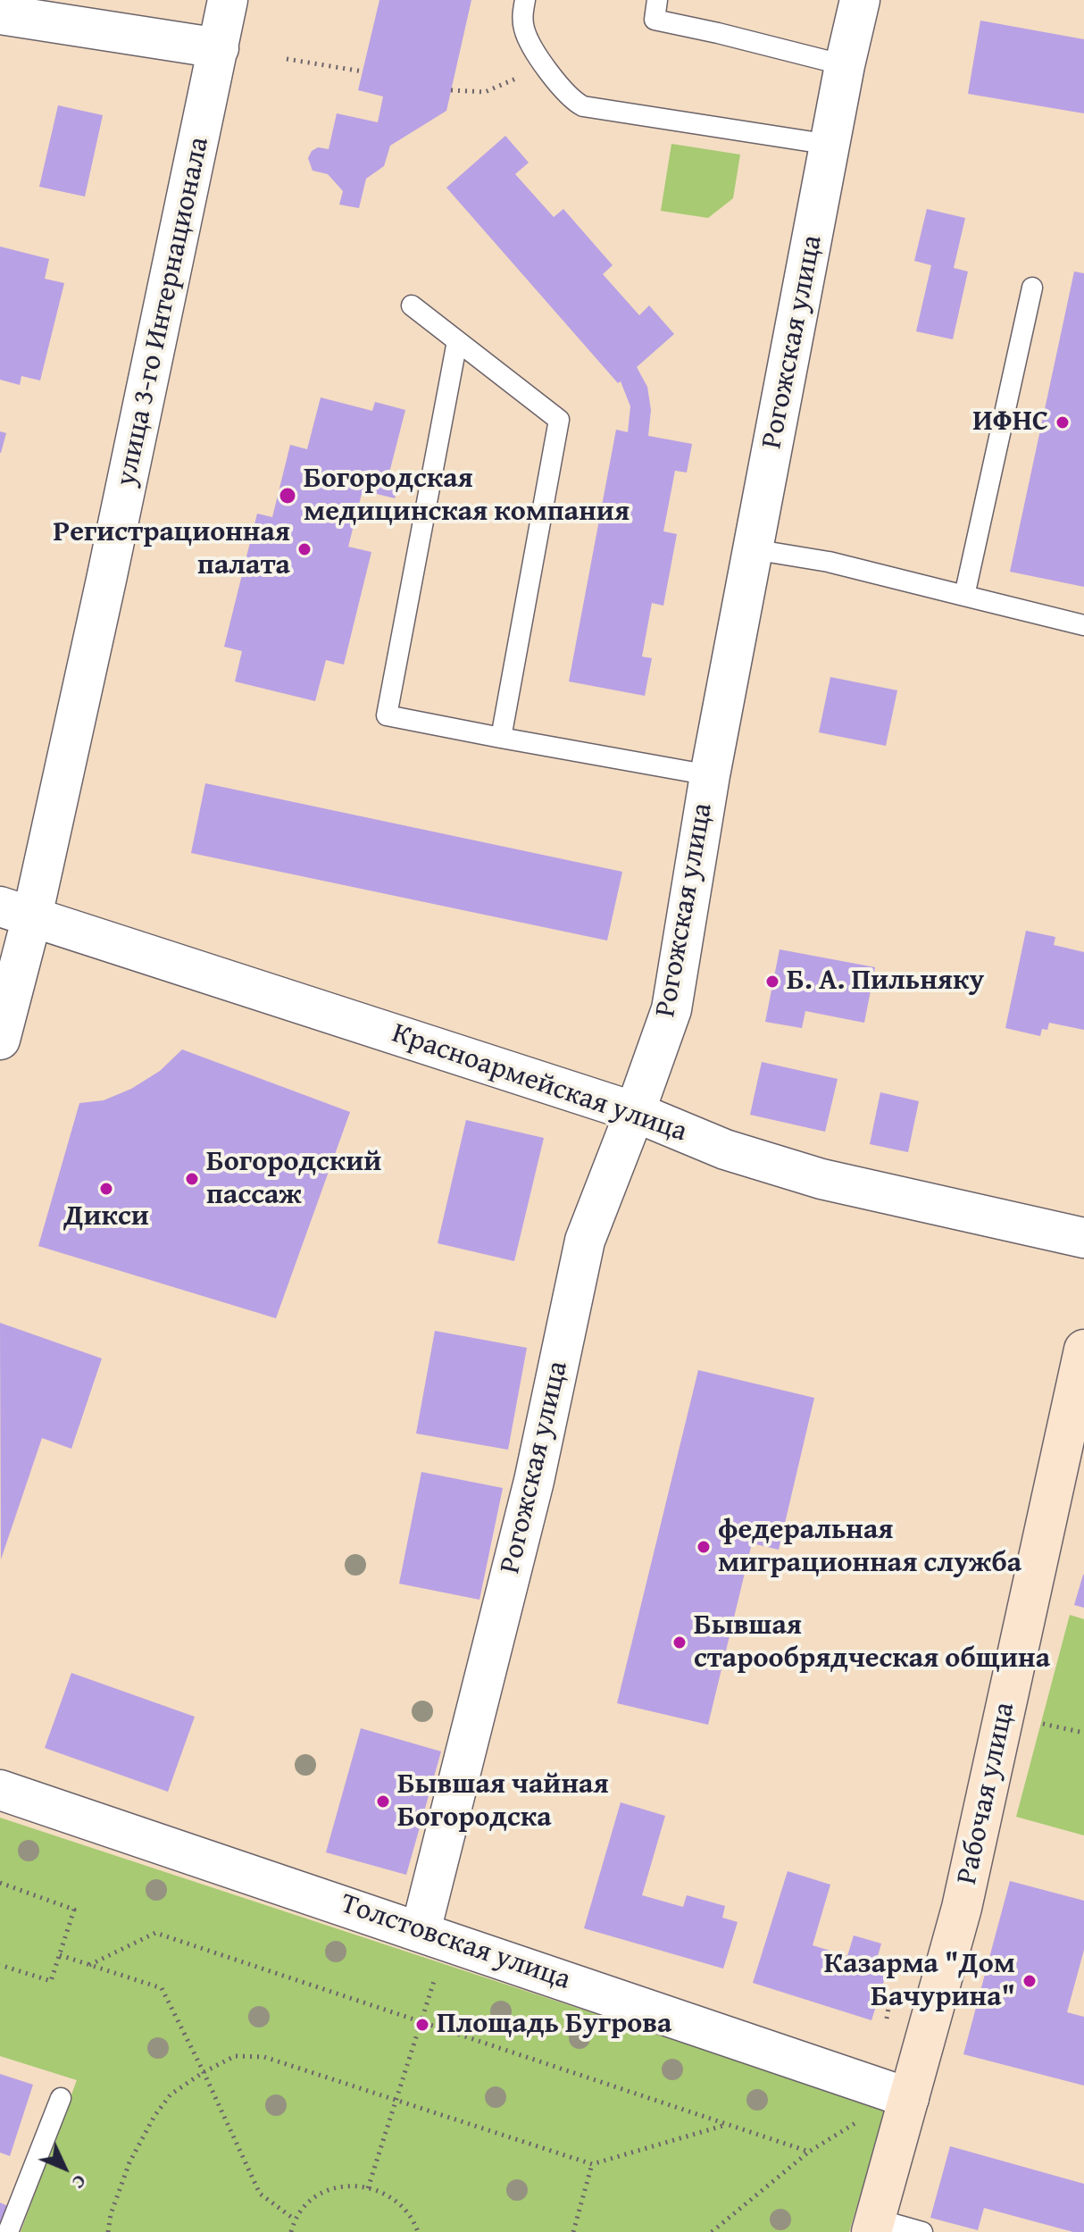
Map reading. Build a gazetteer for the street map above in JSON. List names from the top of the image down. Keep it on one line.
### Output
{"streets":{"main road":["Рабочая улица"],"street":["улица 3-го Интернационала","Рогожская улица","Красноармейская улица","Толстовская улица"]},"crossings":[["улица 3-го Интернационала","Красноармейская улица"],["Рогожская улица","Красноармейская улица"],["Рогожская улица","Толстовская улица"],["Рабочая улица","Толстовская улица"]],"places":["ИФНС","Богородская медицинская компания","Регистрационная палата","Б. А. Пильняку","Богородский пассаж","Дикси","федеральная миграционная служба","Бывшая старообрядческая община","Бывшая чайная Богородска","Казарма \"Дом Бачурина\"","Площадь Бугрова"],"north":"bottom right"}
